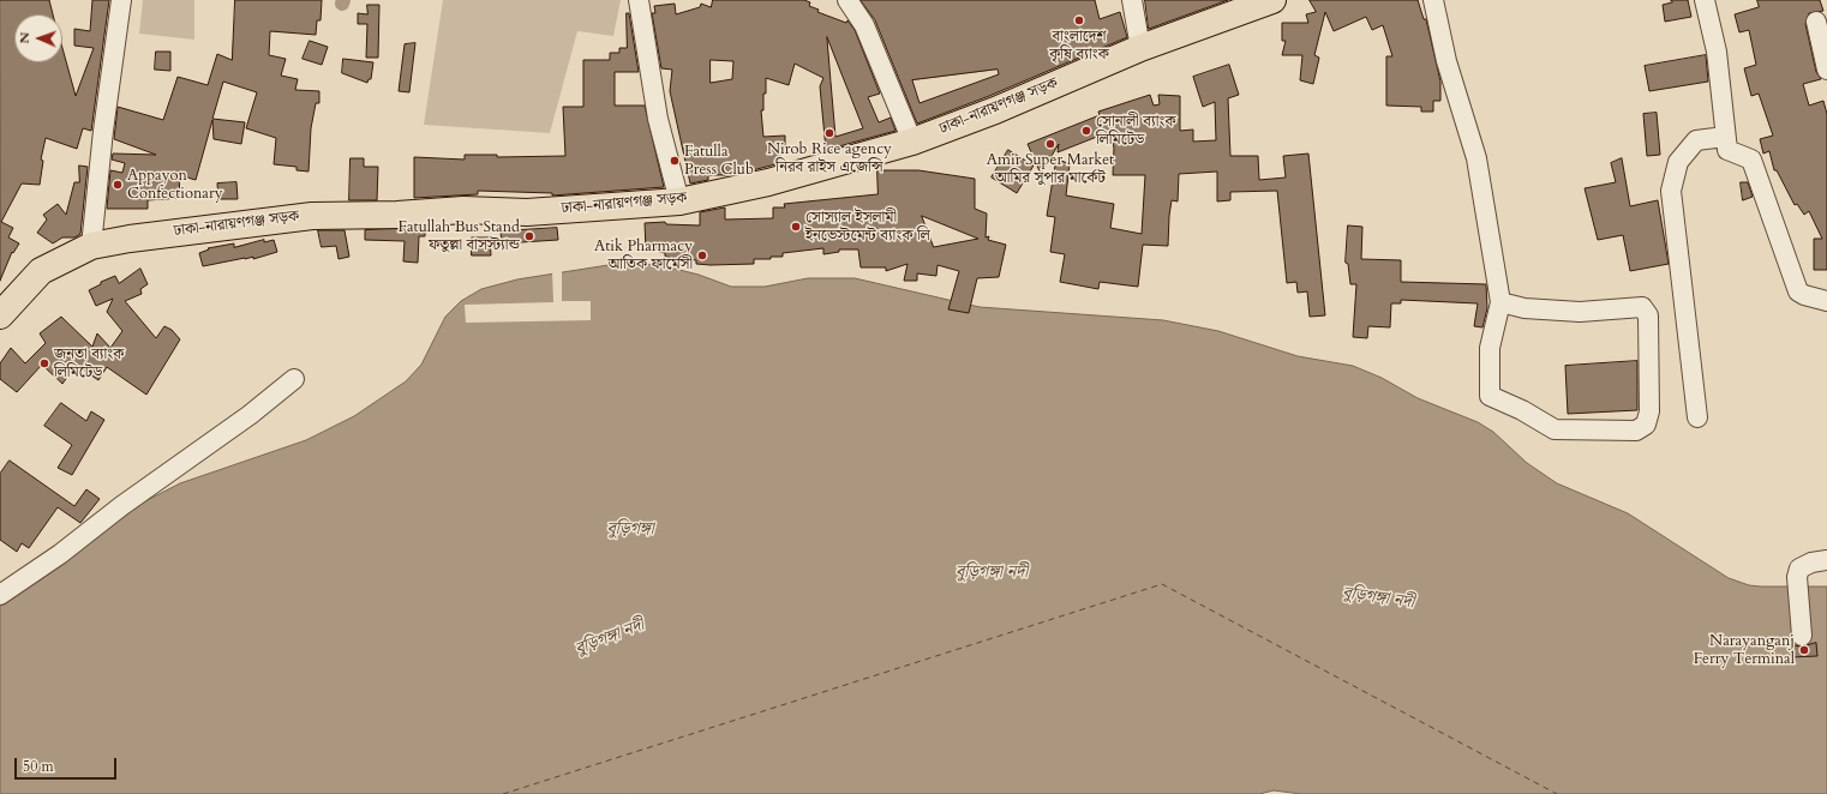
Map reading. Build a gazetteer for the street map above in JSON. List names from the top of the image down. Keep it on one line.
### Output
{"streets":{"highway":["ঢাকা-নারায়ণগঞ্জ সড়ক"]},"water":["বুড়িগঙ্গা","বুড়িগঙ্গা নদী"],"places":["বাংলাদেশ কৃষি ব্যাংক","সোনালী ব্যাংক লিমিটেড","Nirob Rice agency নিরব রাইস এজেন্সি","Amir Super Market আমির সুপার মার্কেট","Fatulla Press Club","Appayon Confectionary","সোস্যাল ইসলামী ইনভেস্টমেন্ট ব্যাংক লি","Fatullah Bus Stand ফতুল্লা বাসস্ট্যান্ড","Atik Pharmacy আতিক ফার্মেসী","জনতা ব্যাংক লিমিটেড","Narayanganj Ferry Terminal"],"scale_bar":"50 m","north":"left"}
